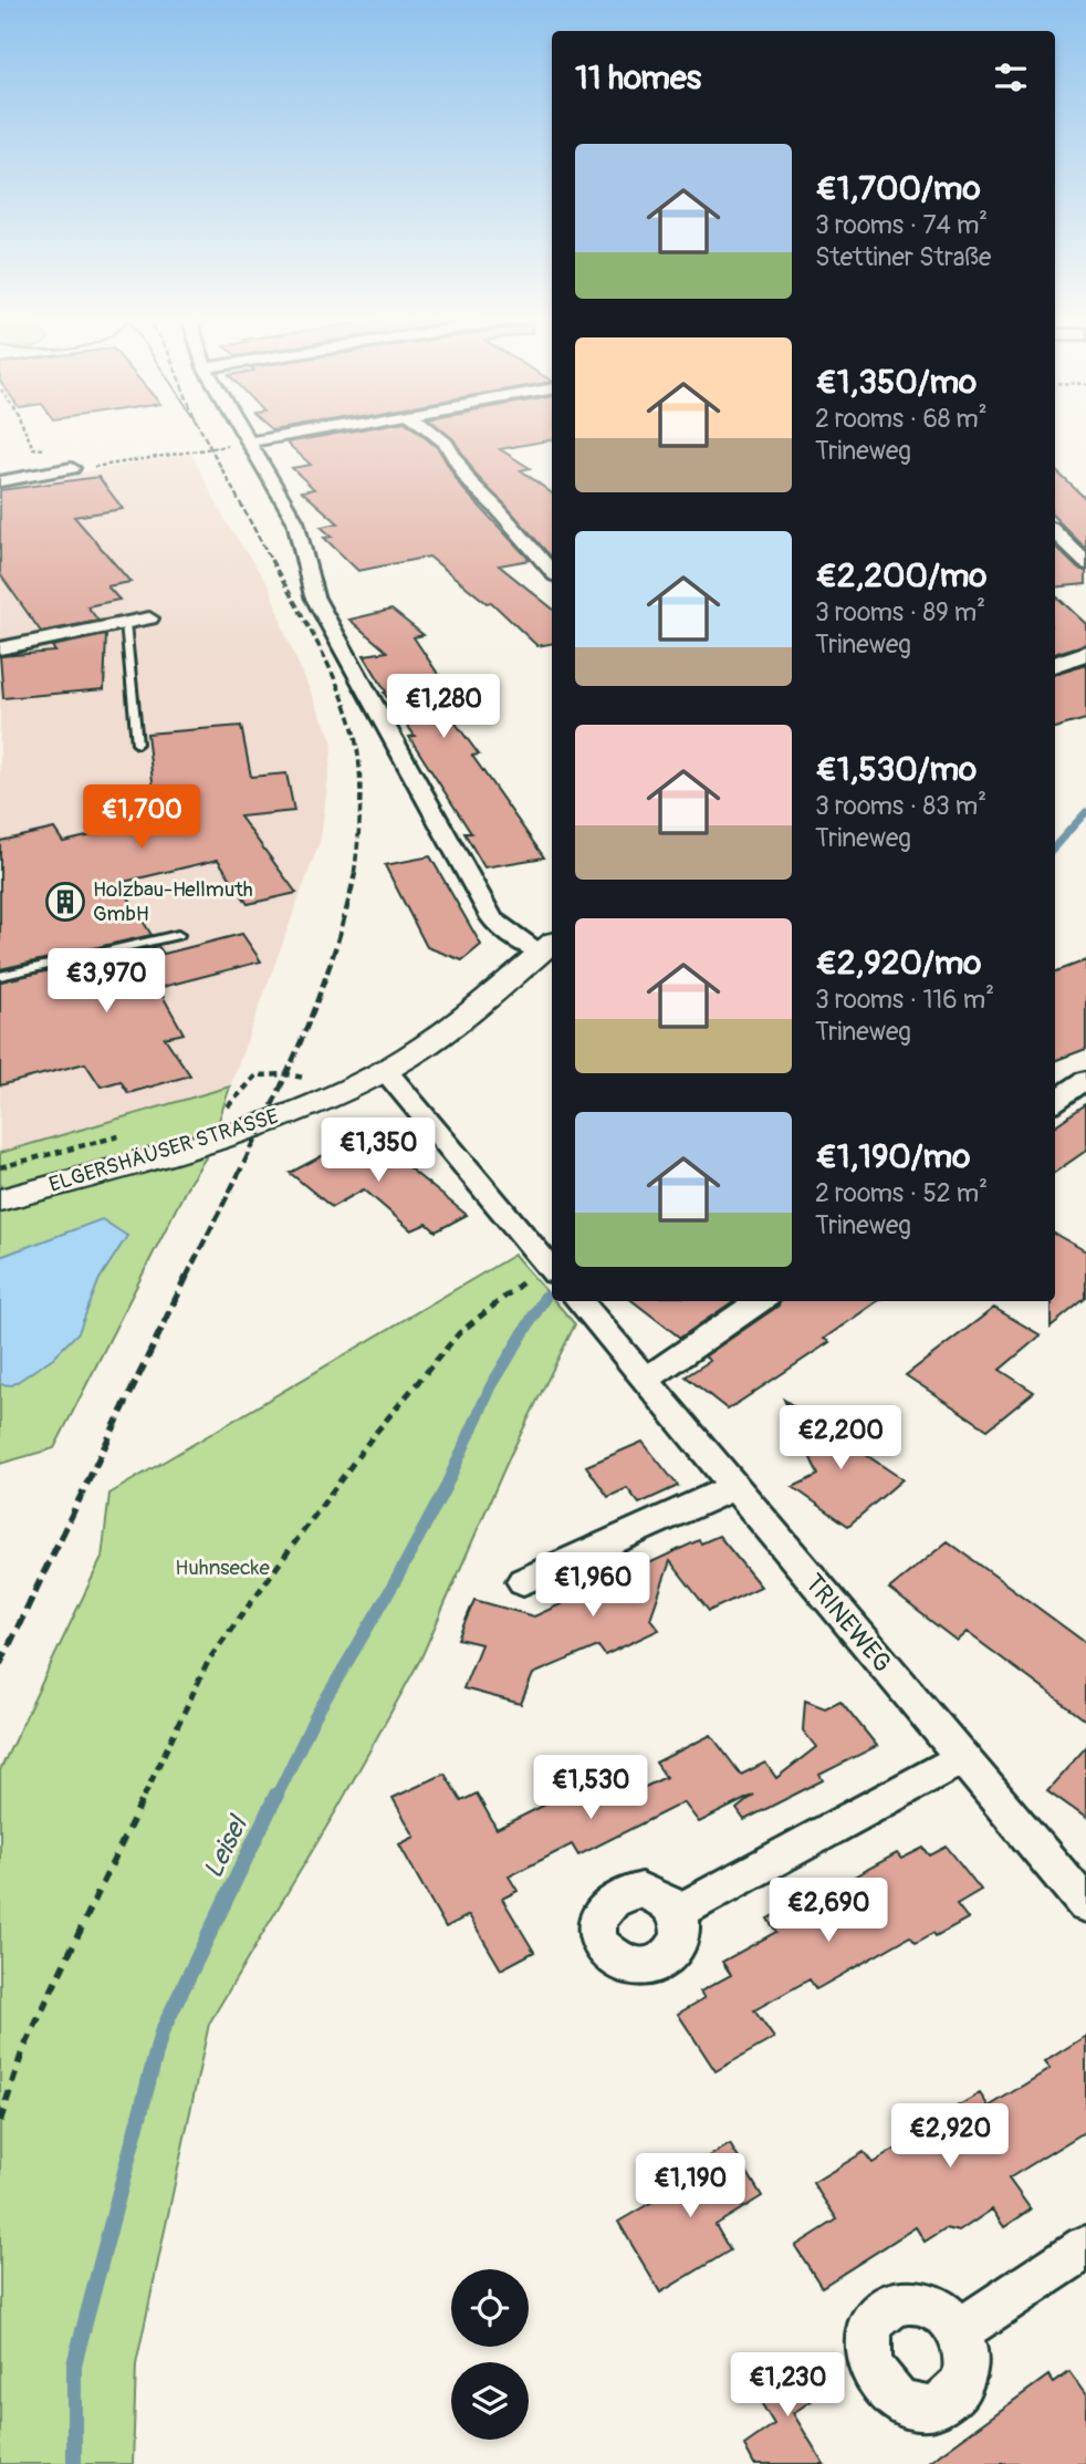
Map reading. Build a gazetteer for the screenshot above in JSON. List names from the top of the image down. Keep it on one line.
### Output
{"streets":{"street":["ELGERSHÄUSER STRASSE","TRINEWEG"]},"water":["Leisel"],"parks":["Huhnsecke"],"places":{"building":["Holzbau-Hellmuth GmbH"]},"page":{"heading":"11 homes","list":[{"name":"€1,700/mo","note":"3 rooms · 74 m² · Stettiner Straße"},{"name":"€1,350/mo","note":"2 rooms · 68 m² · Trineweg"},{"name":"€2,200/mo","note":"3 rooms · 89 m² · Trineweg"},{"name":"€1,530/mo","note":"3 rooms · 83 m² · Trineweg"},{"name":"€2,920/mo","note":"3 rooms · 116 m² · Trineweg"},{"name":"€1,190/mo","note":"2 rooms · 52 m² · Trineweg"}],"price":["€1,280","€1,700","€3,970","€1,350","€2,200","€1,960","€1,530","€2,690","€2,920","€1,190","€1,230"]}}
